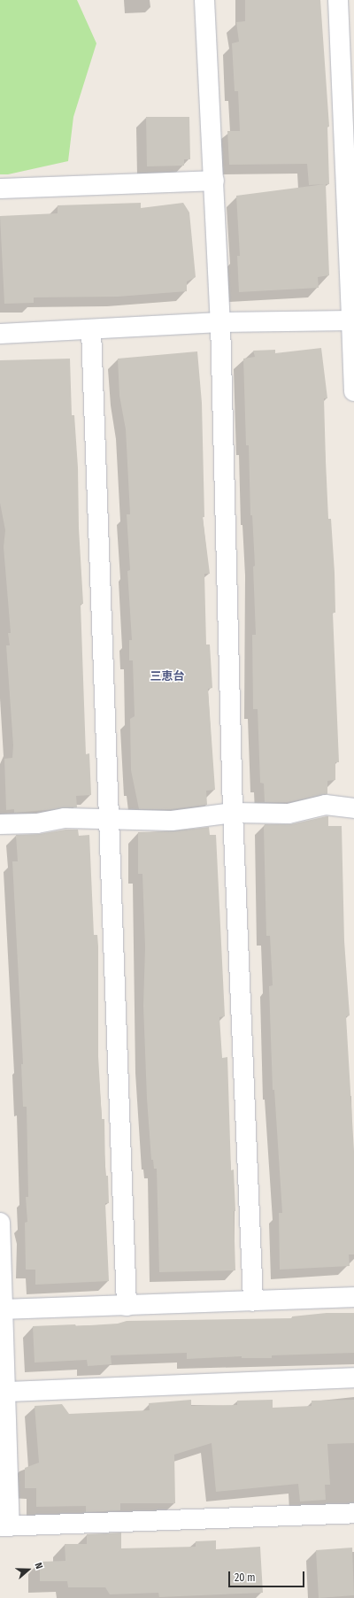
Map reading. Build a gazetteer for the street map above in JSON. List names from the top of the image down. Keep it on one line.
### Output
{"districts":["三恵台"],"scale_bar":"20 m","north":"right"}
